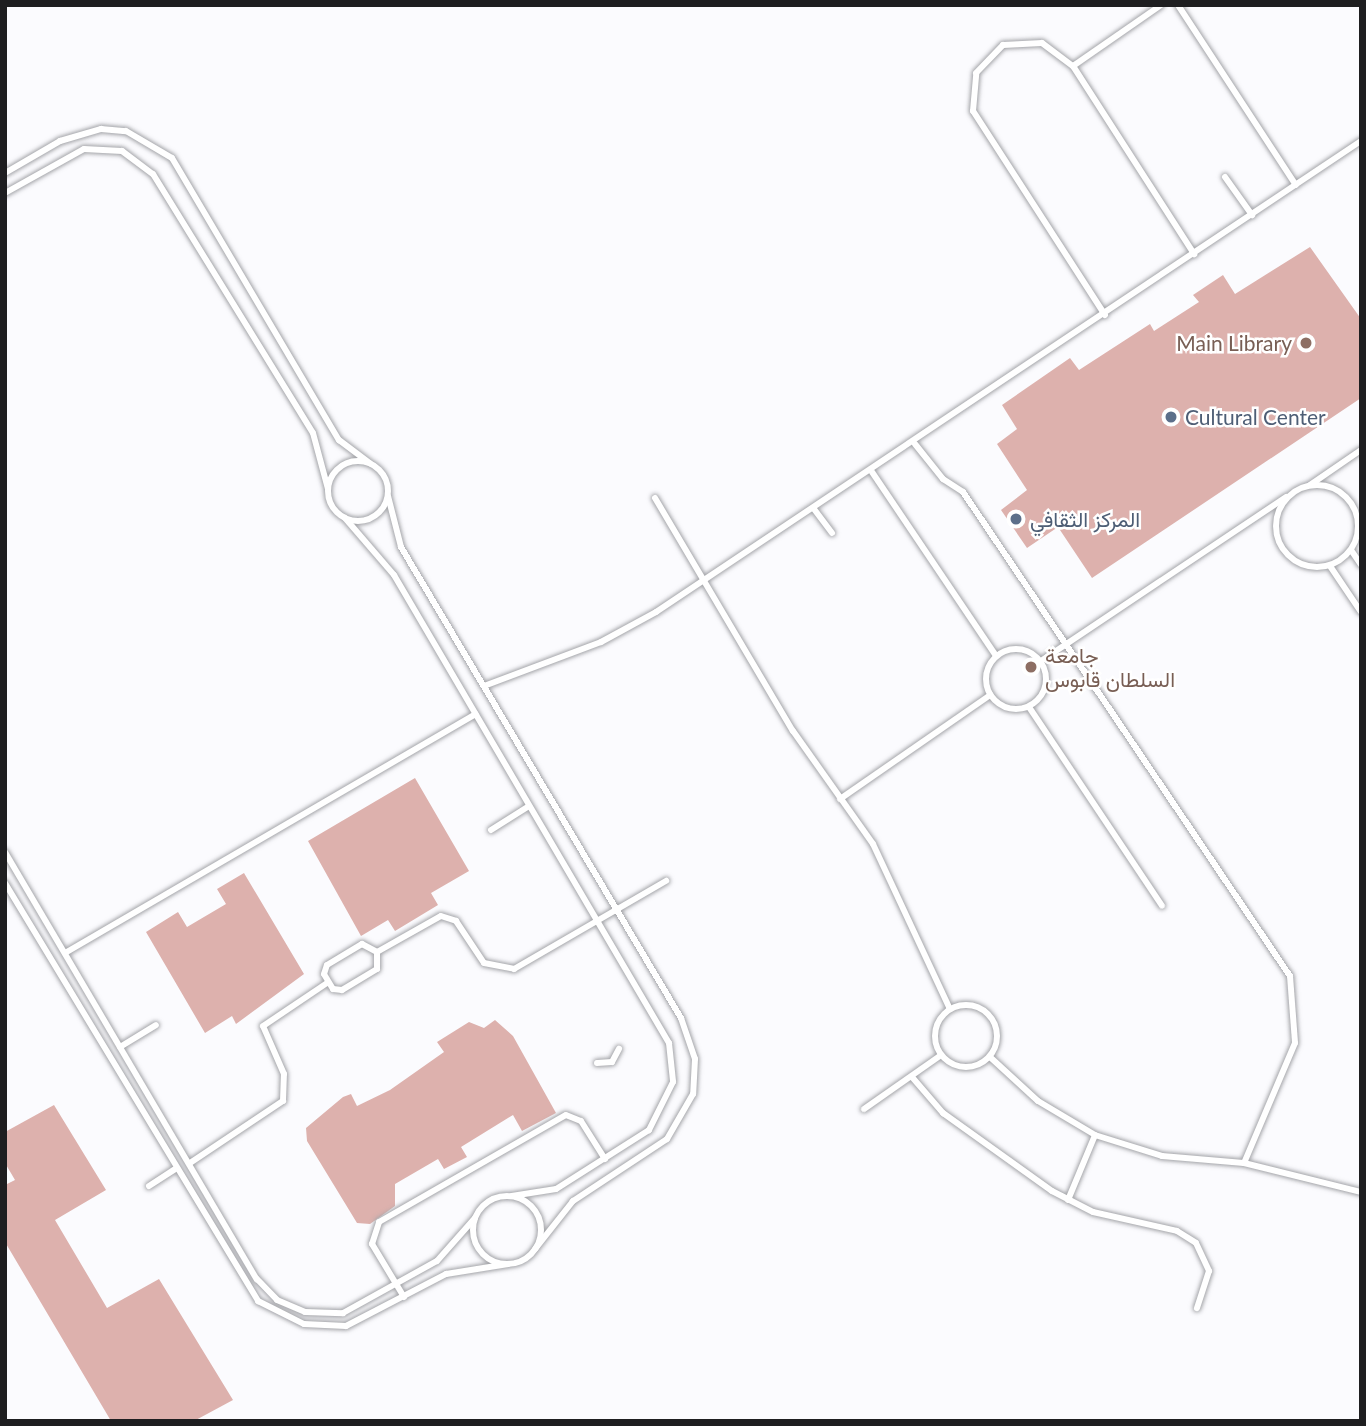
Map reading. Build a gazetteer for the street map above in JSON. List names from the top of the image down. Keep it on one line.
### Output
{"places":["Main Library","Cultural Center","المركز الثقافي","جامعة السلطان قابوس"]}
